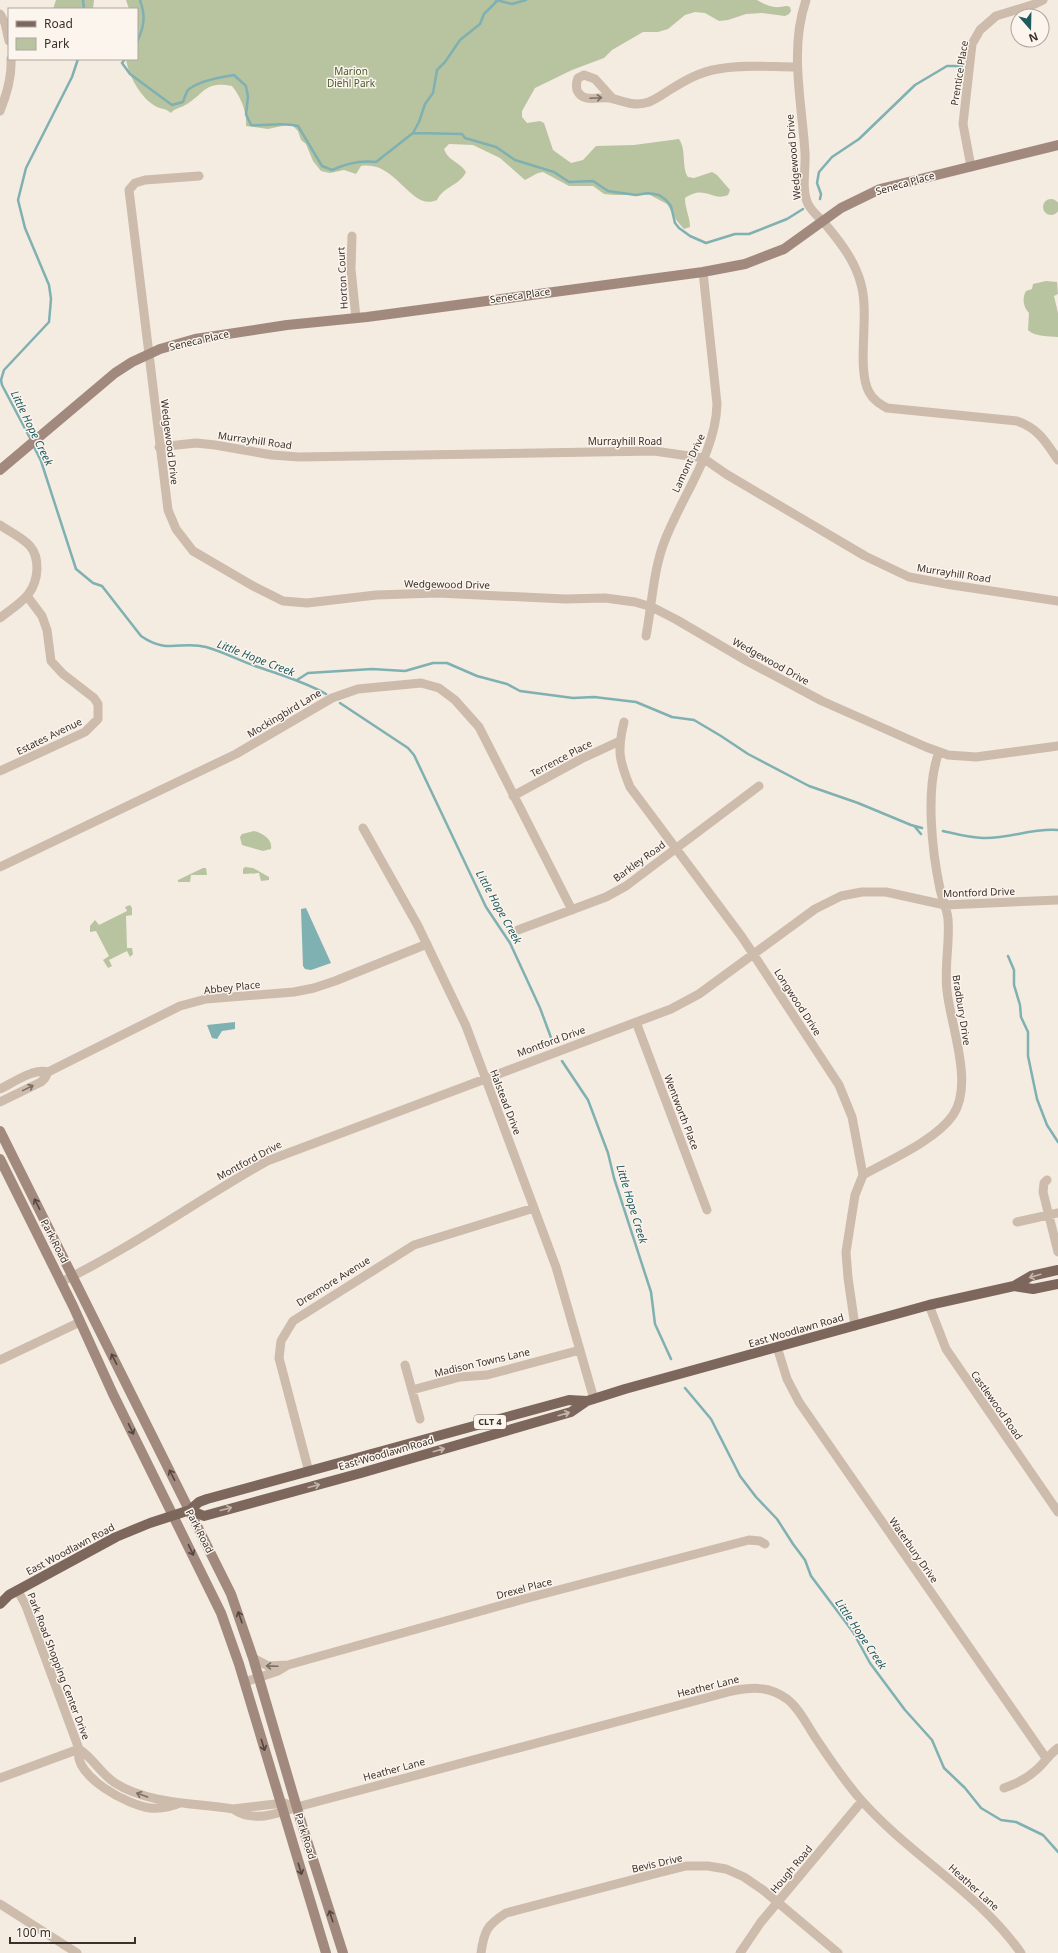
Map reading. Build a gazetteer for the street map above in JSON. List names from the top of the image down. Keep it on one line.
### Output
{"streets":{"main road":["Seneca Place","Park Road","East Woodlawn Road","CLT 4"],"street":["Prentice Place","Wedgewood Drive","Horton Court","Murrayhill Road","Lamont Drive","Mockingbird Lane","Estates Avenue","Terrence Place","Barkley Road","Montford Drive","Abbey Place","Longwood Drive","Bradbury Drive","Halstead Drive","Wentworth Place","Drexmore Avenue","Madison Towns Lane","Castlewood Road","Waterbury Drive","Drexel Place","Park Road Shopping Center Drive","Heather Lane","Bevis Drive","Hough Road"]},"crossings":[["Prentice Place","Seneca Place"],["Wedgewood Drive","Seneca Place"],["Wedgewood Drive","Murrayhill Road"],["Wedgewood Drive","Lamont Drive"],["Wedgewood Drive","Bradbury Drive"],["Seneca Place","Horton Court"],["Seneca Place","Lamont Drive"],["Murrayhill Road","Lamont Drive"],["Mockingbird Lane","Terrence Place"],["Mockingbird Lane","Barkley Road"],["Terrence Place","Longwood Drive"],["Barkley Road","Longwood Drive"],["Montford Drive","Longwood Drive"],["Montford Drive","Bradbury Drive"],["Montford Drive","Halstead Drive"],["Montford Drive","Wentworth Place"],["Montford Drive","Park Road"],["Abbey Place","Halstead Drive"],["Longwood Drive","Bradbury Drive"],["Halstead Drive","Drexmore Avenue"],["Halstead Drive","East Woodlawn Road"],["Halstead Drive","Madison Towns Lane"],["Park Road","East Woodlawn Road"],["Park Road","Drexel Place"],["Park Road","Park Road Shopping Center Drive"],["Park Road","Heather Lane"],["Drexmore Avenue","East Woodlawn Road"],["East Woodlawn Road","Castlewood Road"],["East Woodlawn Road","Waterbury Drive"],["East Woodlawn Road","Park Road Shopping Center Drive"],["Park Road Shopping Center Drive","Heather Lane"],["Heather Lane","Hough Road"],["Bevis Drive","Hough Road"]],"water":["Little Hope Creek"],"parks":["Marion Diehl Park"],"legend":["Road","Park"],"scale_bar":"100 m","north":"bottom"}
